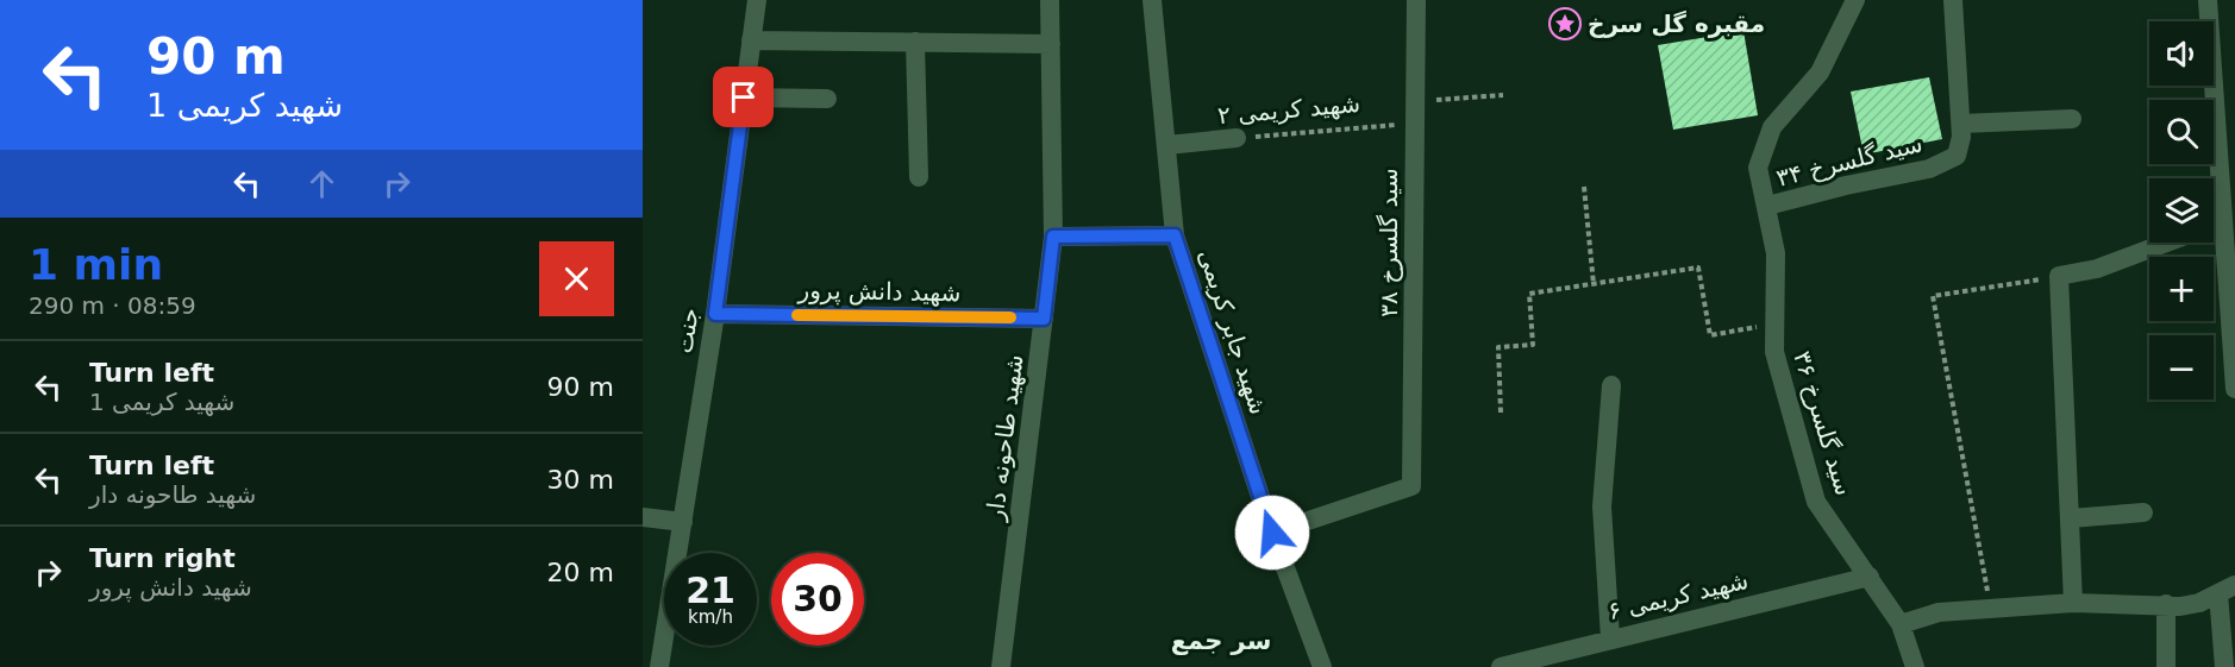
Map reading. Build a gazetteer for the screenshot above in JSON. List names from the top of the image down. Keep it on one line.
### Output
{"streets":{"street":["شهید کریمی ۲","سید گلسرخ ۳۴","سید گلسرخ ۳۸","شهید دانش پرور","جنت","شهید جابر کریمی","سید گلسرخ ۳۶","شهيد طاحونه دار","شهید کریمی ۶"]},"crossings":[["شهید کریمی ۲","سید گلسرخ ۳۸"],["شهید کریمی ۲","شهید جابر کریمی"],["سید گلسرخ ۳۴","سید گلسرخ ۳۶"],["سید گلسرخ ۳۸","شهید جابر کریمی"],["شهید دانش پرور","جنت"],["شهید دانش پرور","شهيد طاحونه دار"],["سید گلسرخ ۳۶","شهید کریمی ۶"]],"districts":["سر جمع"],"places":{"place":["مقبره گل سرخ"]},"page":{"turn":["90 m","شهید کریمی 1"],"map_buttons":["+","−"],"heading":["1 min","290 m · 08:59"],"list":[{"name":"Turn left","note":"شهید کریمی 1","value":"90 m"},{"name":"Turn left","note":"شهيد طاحونه دار","value":"30 m"},{"name":"Turn right","note":"شهید دانش پرور","value":"20 m"}],"speed":"21 km/h","limit":"30"}}
